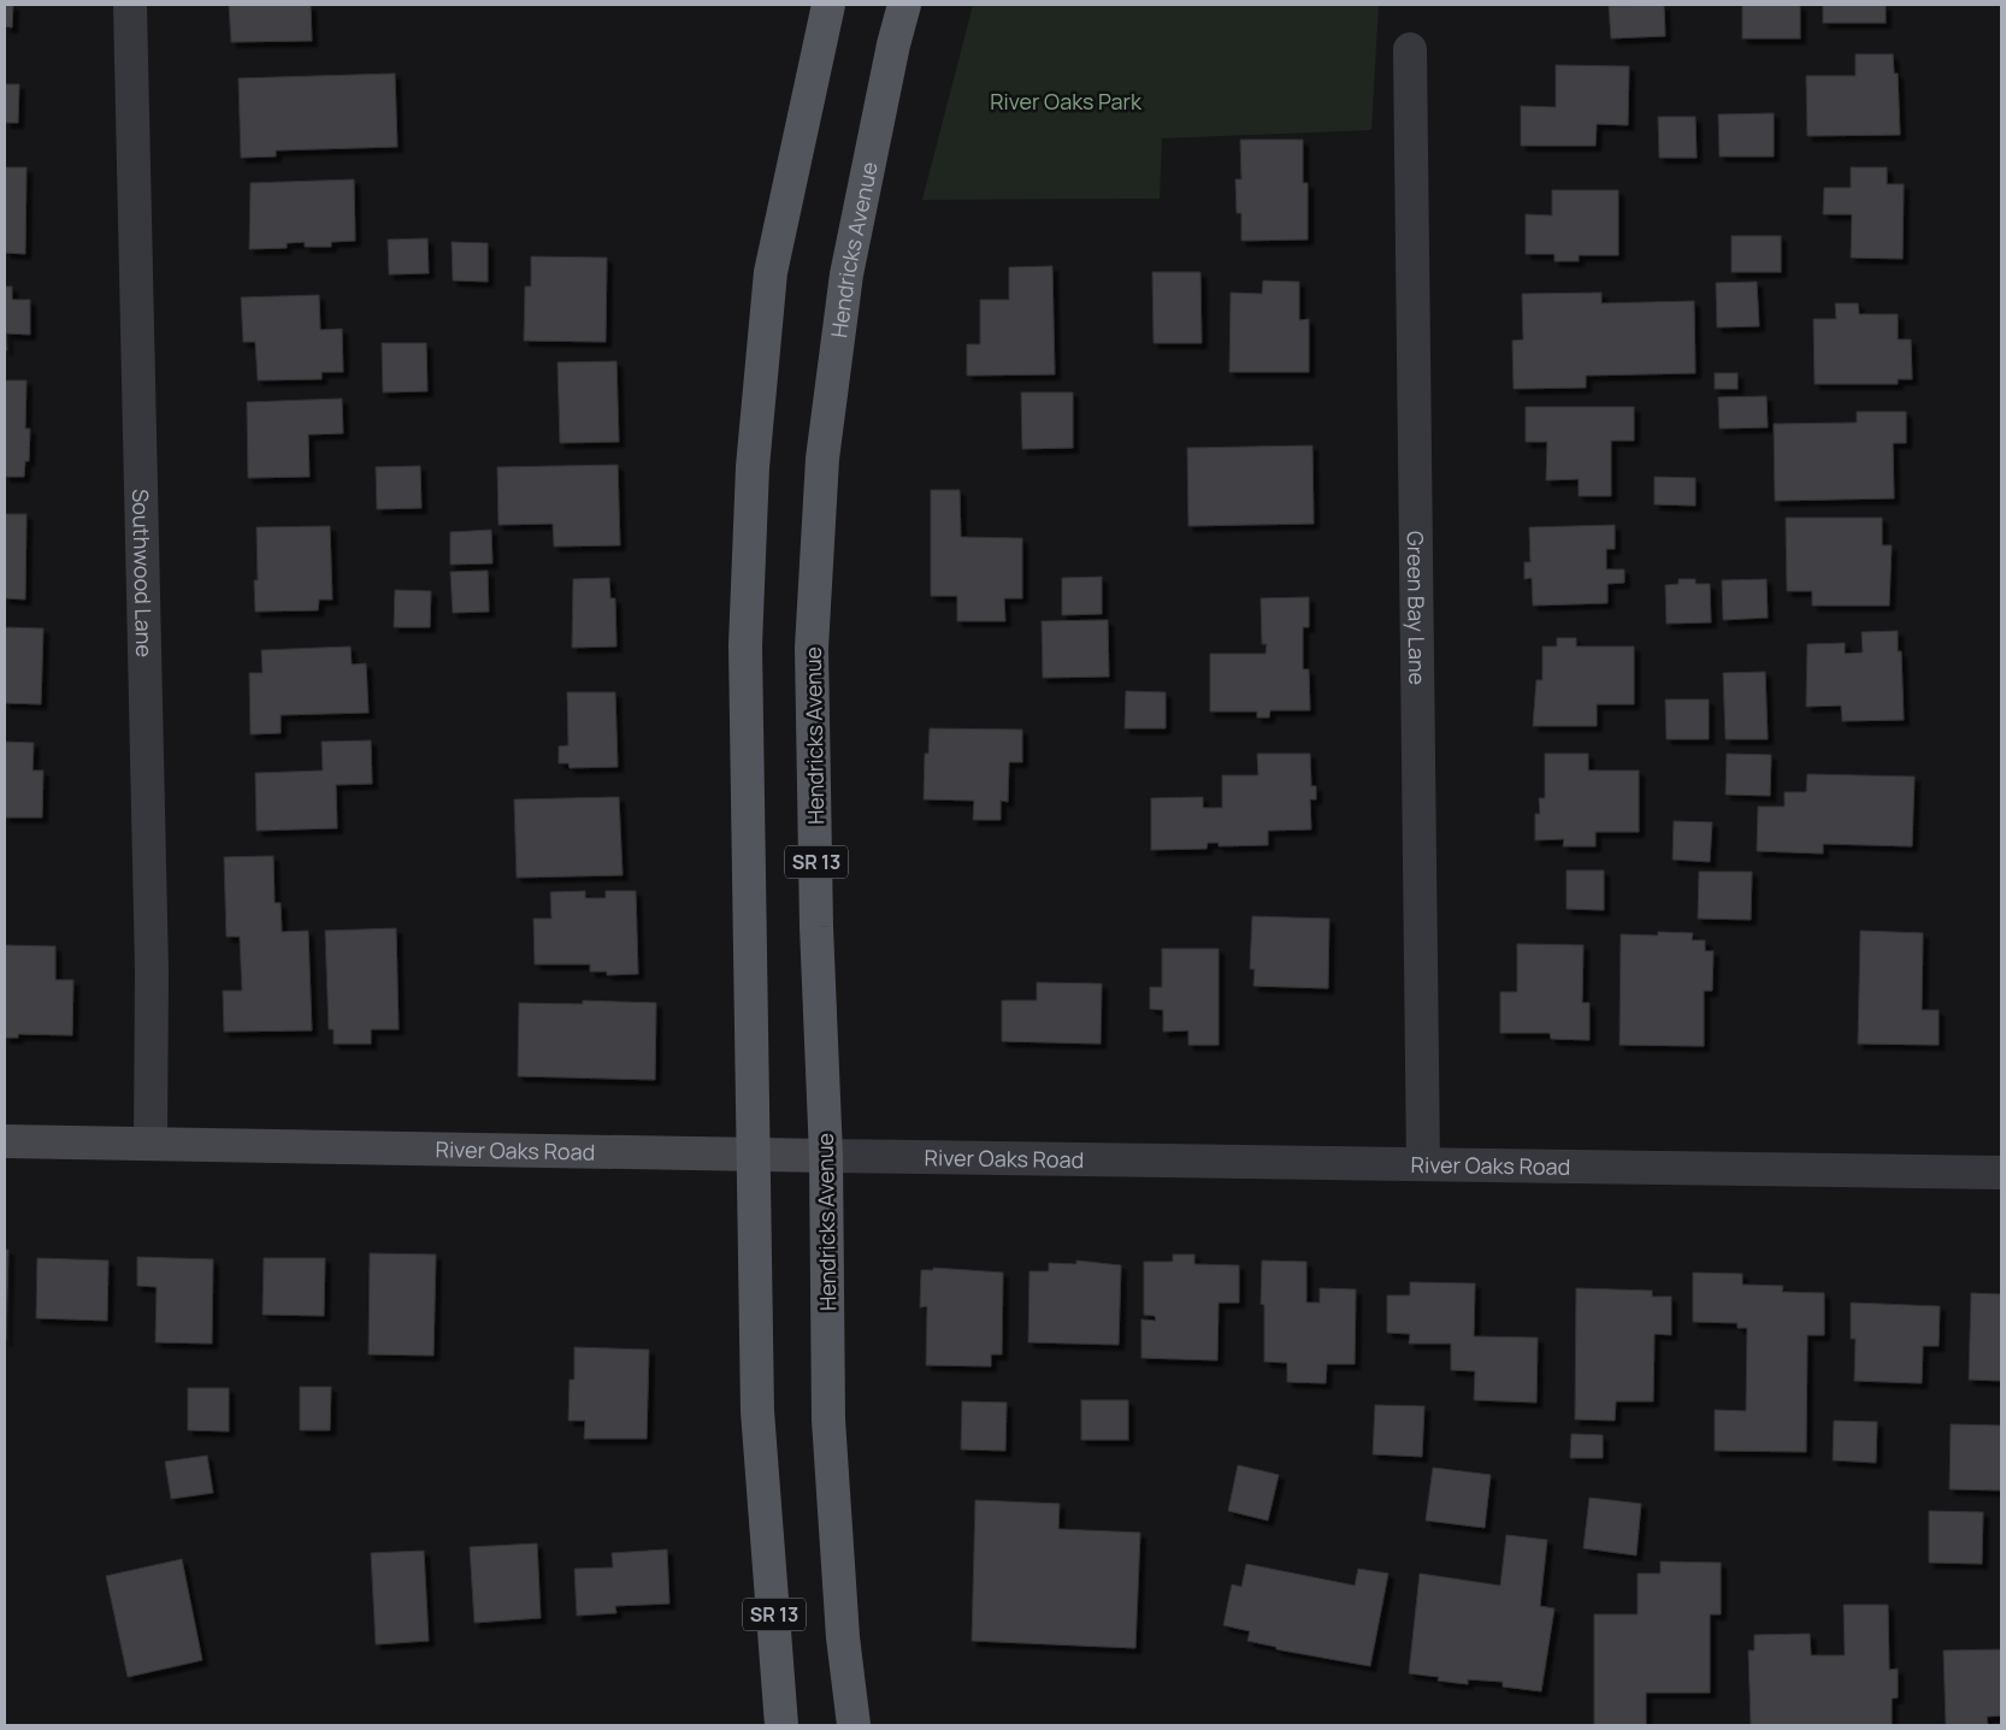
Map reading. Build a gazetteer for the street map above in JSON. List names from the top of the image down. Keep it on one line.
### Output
{"streets":{"main road":["Hendricks Avenue","SR 13"],"street":["Southwood Lane","Green Bay Lane","River Oaks Road"]},"crossings":[["Hendricks Avenue","River Oaks Road"],["Southwood Lane","River Oaks Road"],["Green Bay Lane","River Oaks Road"],["SR 13","River Oaks Road"]],"parks":["River Oaks Park"]}
